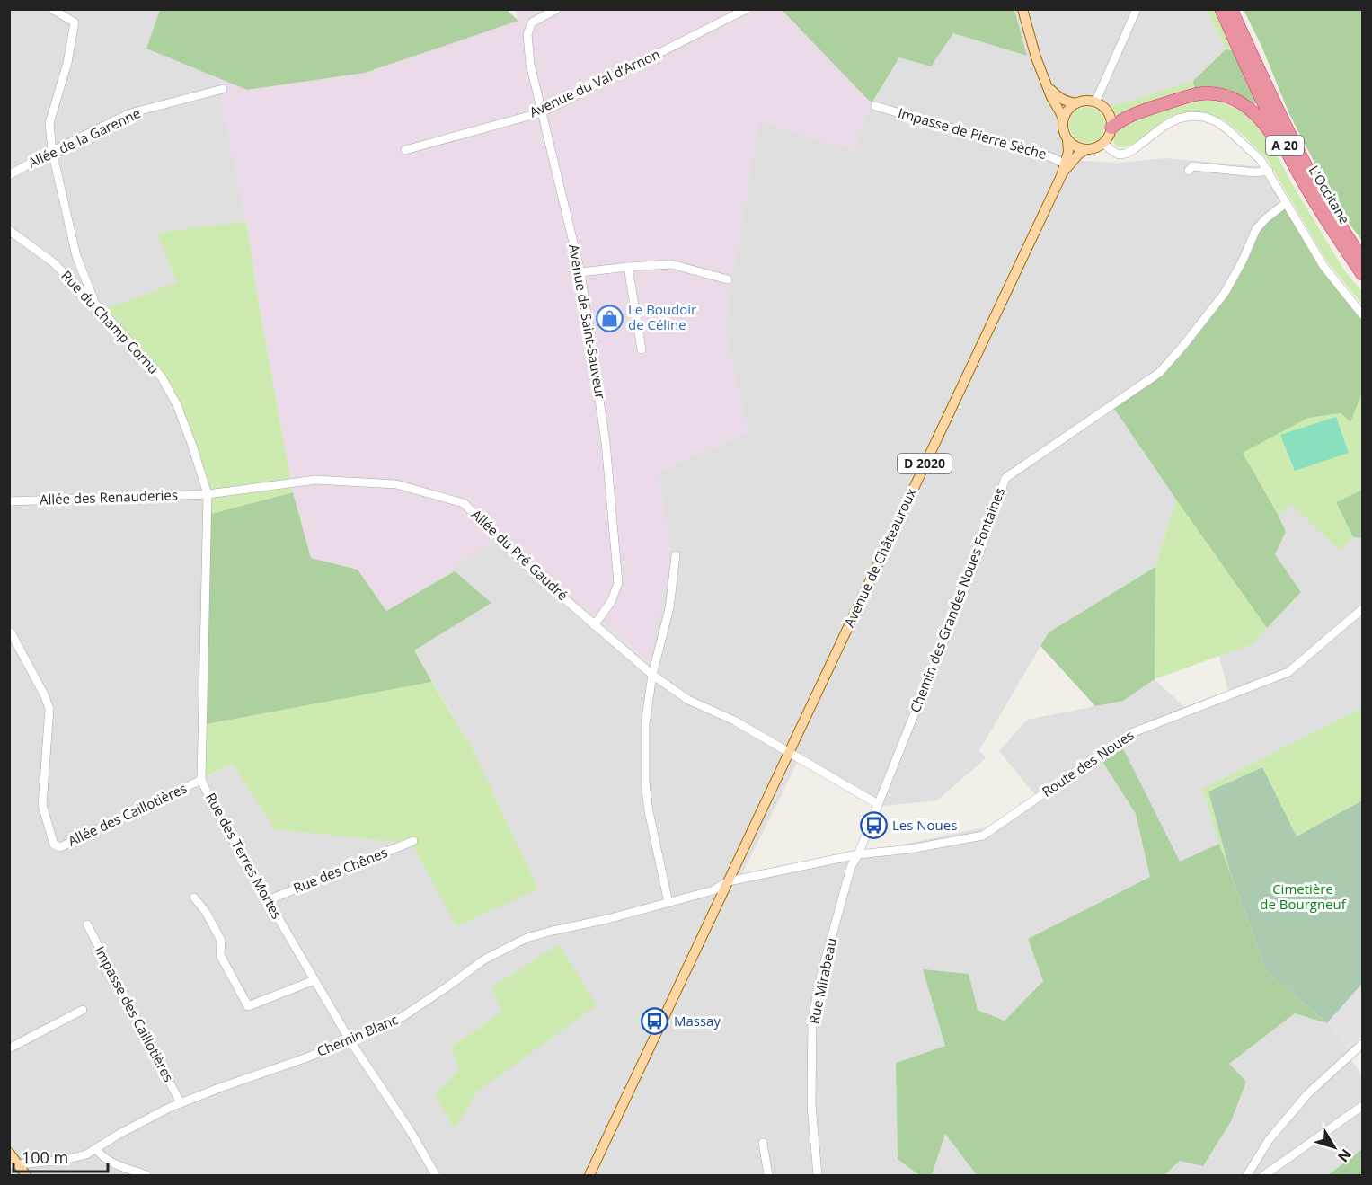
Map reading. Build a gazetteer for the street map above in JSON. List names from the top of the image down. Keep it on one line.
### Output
{"streets":{"highway":["A 20","L'Occitane"],"main road":["D 2020","Avenue de Châteauroux"],"street":["Avenue du Val d’Arnon","Impasse de Pierre Sèche","Allée de la Garenne","Avenue de Saint-Sauveur","Rue du Champ Cornu","Allée des Renauderies","Allée du Pré Gaudré","Chemin des Grandes Noues Fontaines","Route des Noues","Allée des Caillotières","Rue des Terres Mortes","Rue des Chênes","Rue Mirabeau","Impasse des Caillotières","Chemin Blanc"]},"crossings":[["Avenue du Val d’Arnon","Avenue de Saint-Sauveur"],["Impasse de Pierre Sèche","D 2020"],["Impasse de Pierre Sèche","Avenue de Châteauroux"],["Avenue de Saint-Sauveur","Allée du Pré Gaudré"],["Rue du Champ Cornu","Allée des Renauderies"],["Rue du Champ Cornu","Allée du Pré Gaudré"],["Rue du Champ Cornu","Rue des Terres Mortes"],["D 2020","Avenue de Châteauroux"],["D 2020","Route des Noues"],["D 2020","Chemin Blanc"],["Allée des Renauderies","Allée du Pré Gaudré"],["Allée des Renauderies","Rue des Terres Mortes"],["Allée du Pré Gaudré","Avenue de Châteauroux"],["Allée du Pré Gaudré","Chemin des Grandes Noues Fontaines"],["Allée du Pré Gaudré","Rue des Terres Mortes"],["Avenue de Châteauroux","Route des Noues"],["Avenue de Châteauroux","Chemin Blanc"],["Chemin des Grandes Noues Fontaines","Route des Noues"],["Chemin des Grandes Noues Fontaines","Rue Mirabeau"],["Route des Noues","Rue Mirabeau"],["Route des Noues","Chemin Blanc"],["Allée des Caillotières","Rue des Terres Mortes"],["Rue des Terres Mortes","Rue des Chênes"],["Rue des Terres Mortes","Chemin Blanc"],["Impasse des Caillotières","Chemin Blanc"]],"parks":["Cimetière de Bourgneuf"],"places":{"shop":["Le Boudoir de Céline"],"bus stop":["Les Noues","Massay"]},"scale_bar":"100 m","north":"bottom right"}
